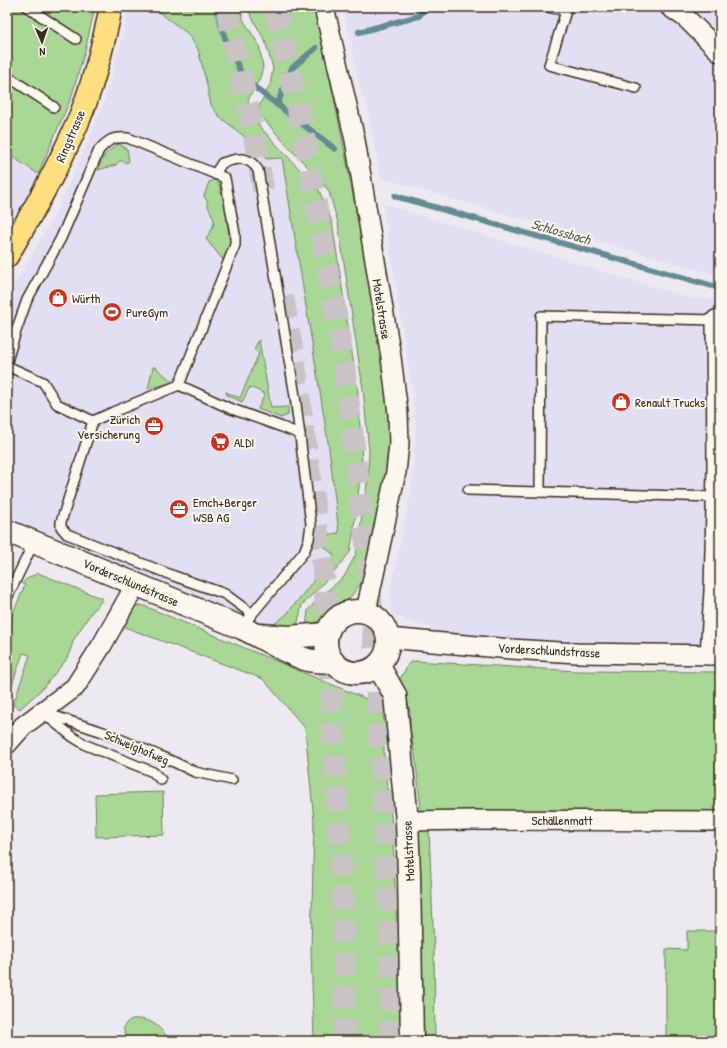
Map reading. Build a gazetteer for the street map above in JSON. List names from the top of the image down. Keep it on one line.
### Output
{"streets":{"main road":["Ringstrasse"],"street":["Motelstrasse","Vorderschlundstrasse","Schällenmatt"],"lane":["Schweighofweg"]},"crossings":[["Motelstrasse","Vorderschlundstrasse"],["Motelstrasse","Schällenmatt"]],"water":["Schlossbach"],"places":{"shop":["Würth","Renault Trucks"],"sports":["PureGym"],"office":["Zürich Versicherung","Emch+Berger WSB AG"],"supermarket":["ALDI"]},"north":"bottom"}
